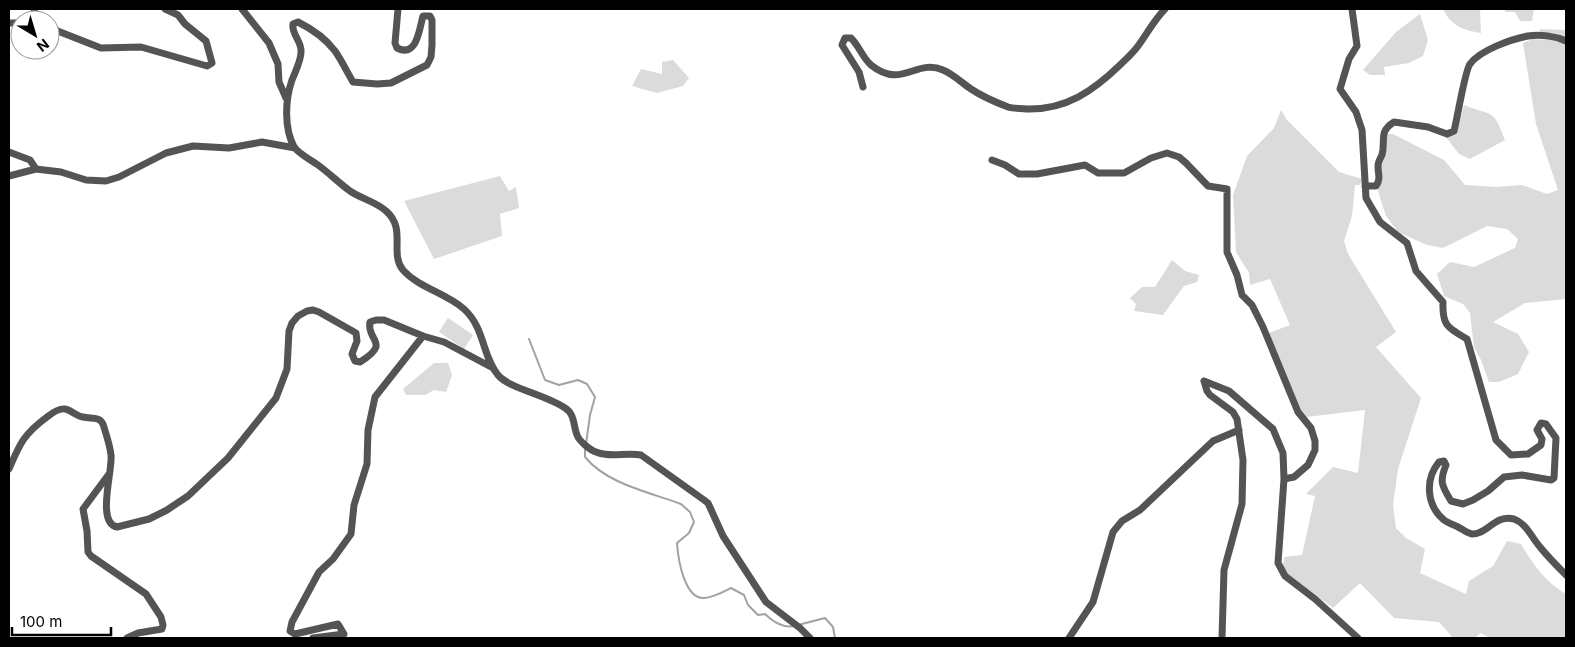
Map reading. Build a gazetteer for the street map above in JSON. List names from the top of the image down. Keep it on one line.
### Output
{"scale_bar":"100 m","north":"bottom right"}
